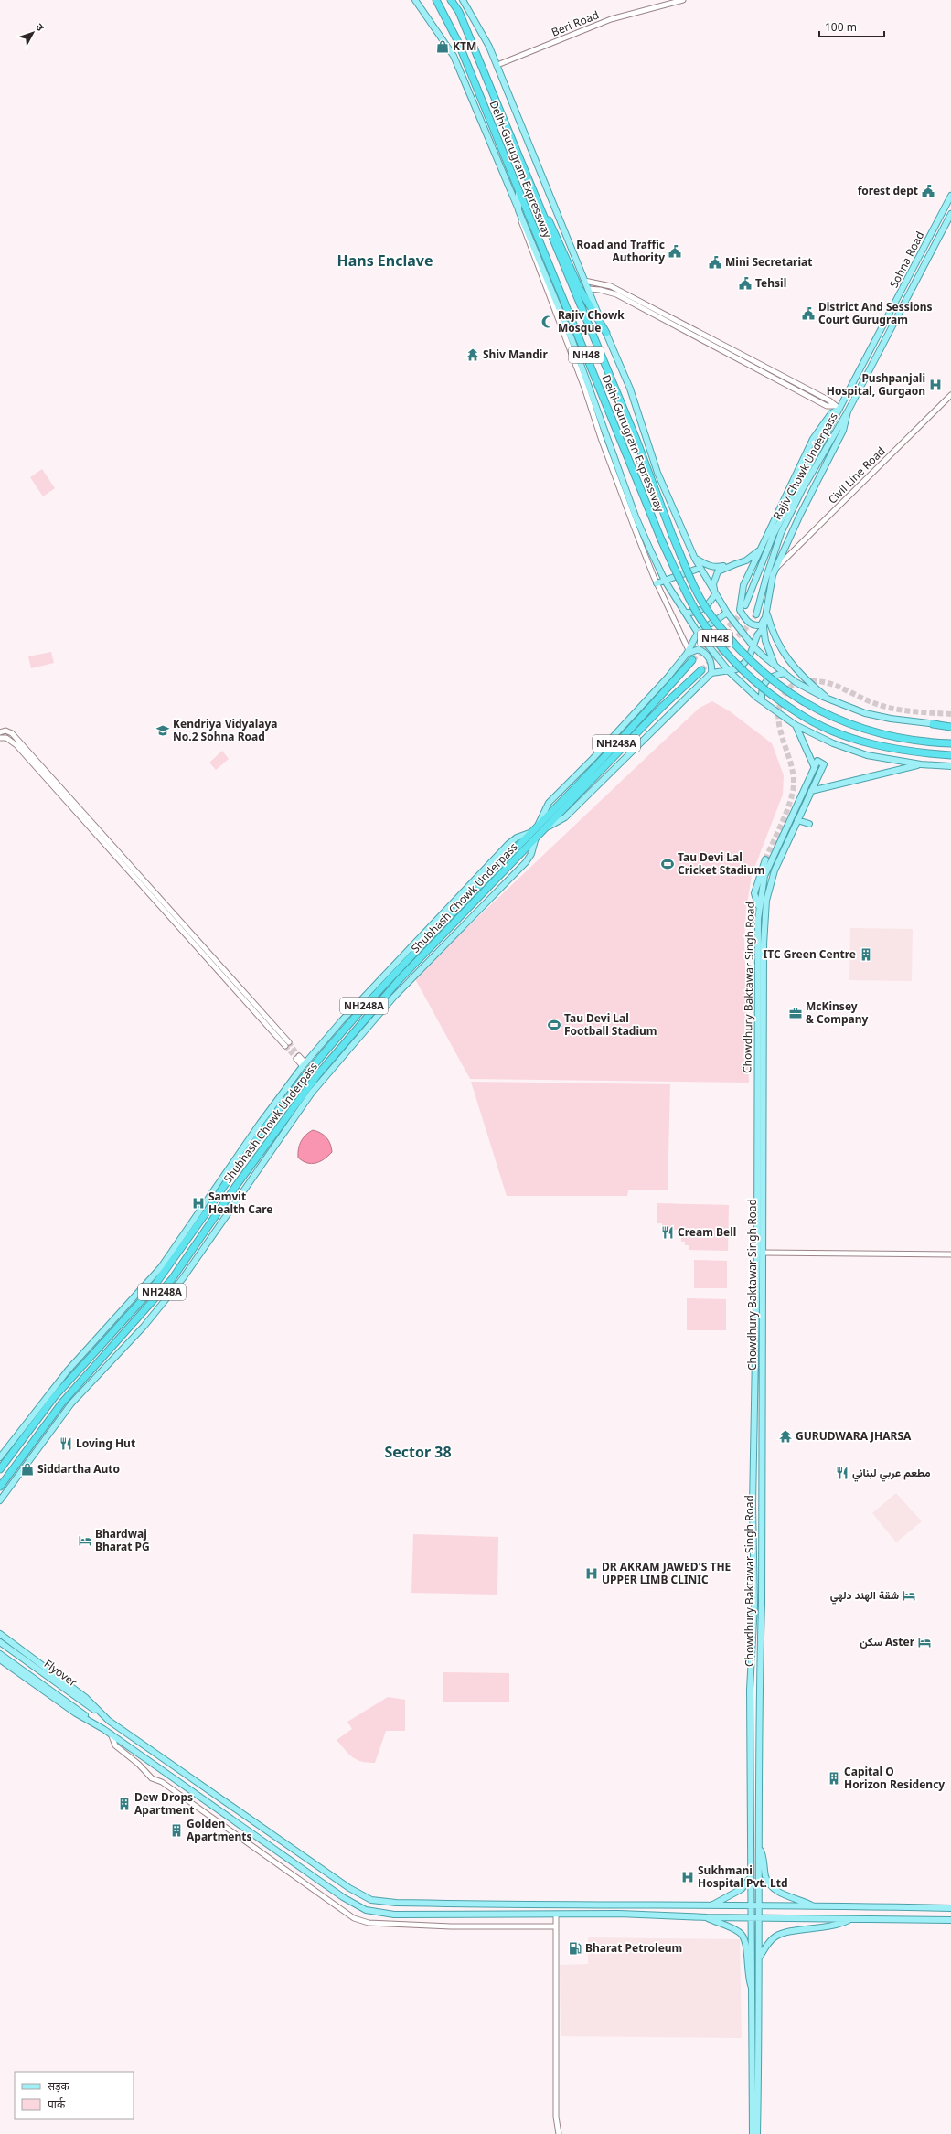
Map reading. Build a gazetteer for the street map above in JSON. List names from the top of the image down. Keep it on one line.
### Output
{"streets":{"highway":["Delhi-Gurugram Expressway","NH48","NH248A","Shubhash Chowk Underpass"],"main road":["Sohna Road","Rajiv Chowk Underpass","Chowdhury Baktawar Singh Road","Flyover"],"street":["Beri Road","Civil Line Road"]},"crossings":[["Sohna Road","Rajiv Chowk Underpass"],["NH248A","Shubhash Chowk Underpass"]],"districts":["Hans Enclave","Sector 38"],"places":{"shop":["KTM","Siddartha Auto"],"public building":["forest dept","Road and Traffic Authority","Mini Secretariat","Tehsil","District And Sessions Court Gurugram"],"mosque":["Rajiv Chowk Mosque"],"temple":["Shiv Mandir","GURUDWARA JHARSA"],"hospital":["Pushpanjali Hospital, Gurgaon","Samvit Health Care","DR AKRAM JAWED'S THE UPPER LIMB CLINIC","Sukhmani Hospital Pvt. Ltd"],"school or university":["Kendriya Vidyalaya No.2 Sohna Road"],"sports":["Tau Devi Lal Cricket Stadium","Tau Devi Lal Football Stadium"],"building":["ITC Green Centre","Capital O Horizon Residency","Dew Drops Apartment","Golden Apartments"],"office":["McKinsey & Company"],"restaurant":["Cream Bell","Loving Hut","مطعم عربي لبناني"],"hotel":["Bhardwaj Bharat PG","شقة الهند دلهي","سكن Aster"],"fuel station":["Bharat Petroleum"]},"legend":["सड़क","पार्क"],"scale_bar":"100 m","north":"top right"}
